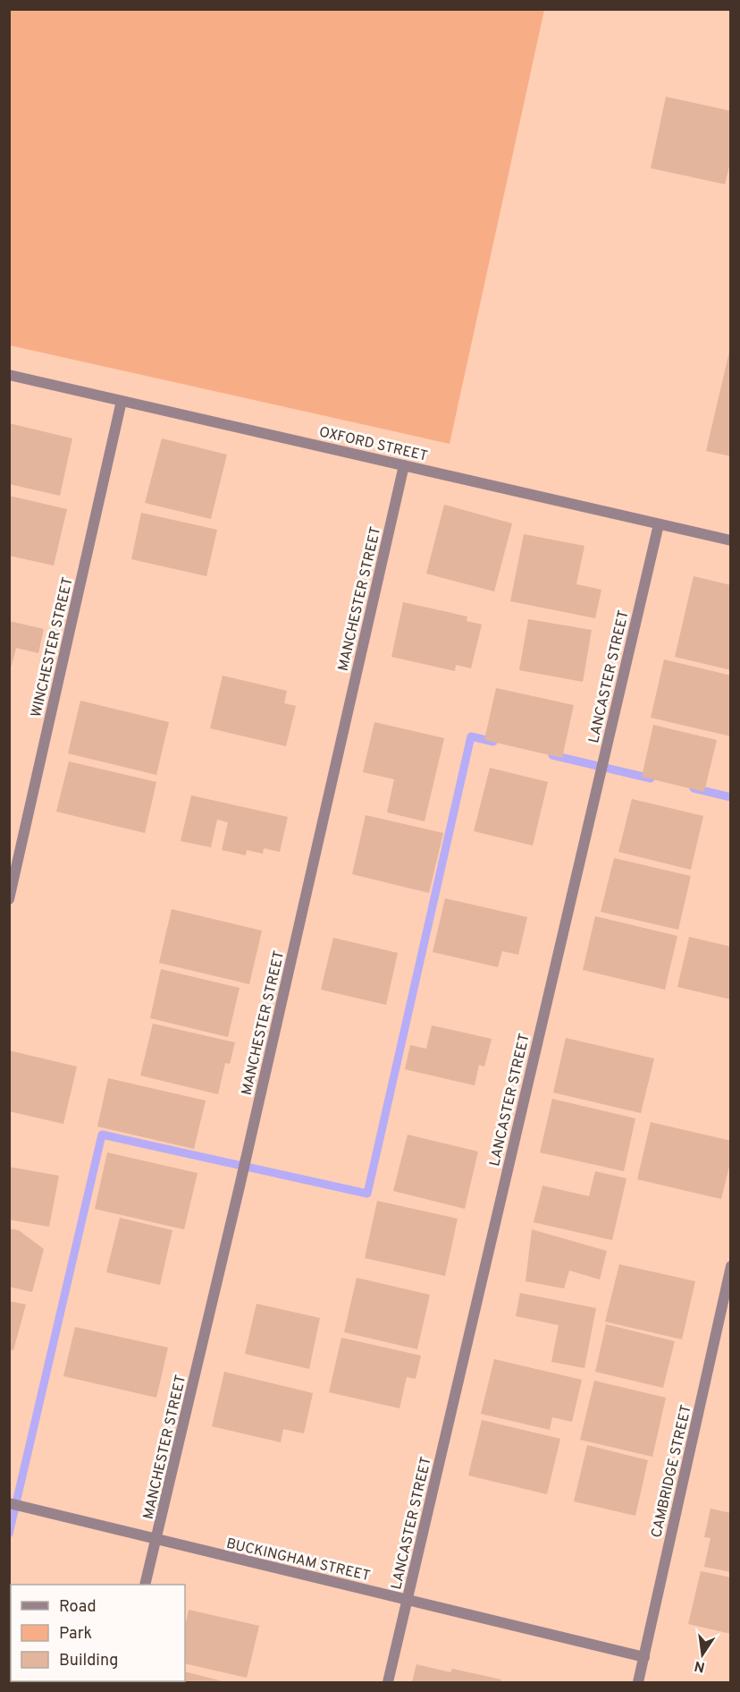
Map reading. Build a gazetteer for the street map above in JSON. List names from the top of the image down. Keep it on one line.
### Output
{"streets":{"street":["OXFORD STREET","MANCHESTER STREET","WINCHESTER STREET","LANCASTER STREET","CAMBRIDGE STREET","BUCKINGHAM STREET"]},"crossings":[["OXFORD STREET","MANCHESTER STREET"],["OXFORD STREET","WINCHESTER STREET"],["OXFORD STREET","LANCASTER STREET"],["MANCHESTER STREET","BUCKINGHAM STREET"],["LANCASTER STREET","BUCKINGHAM STREET"],["CAMBRIDGE STREET","BUCKINGHAM STREET"]],"legend":["Road","Park","Building"],"north":"bottom"}
